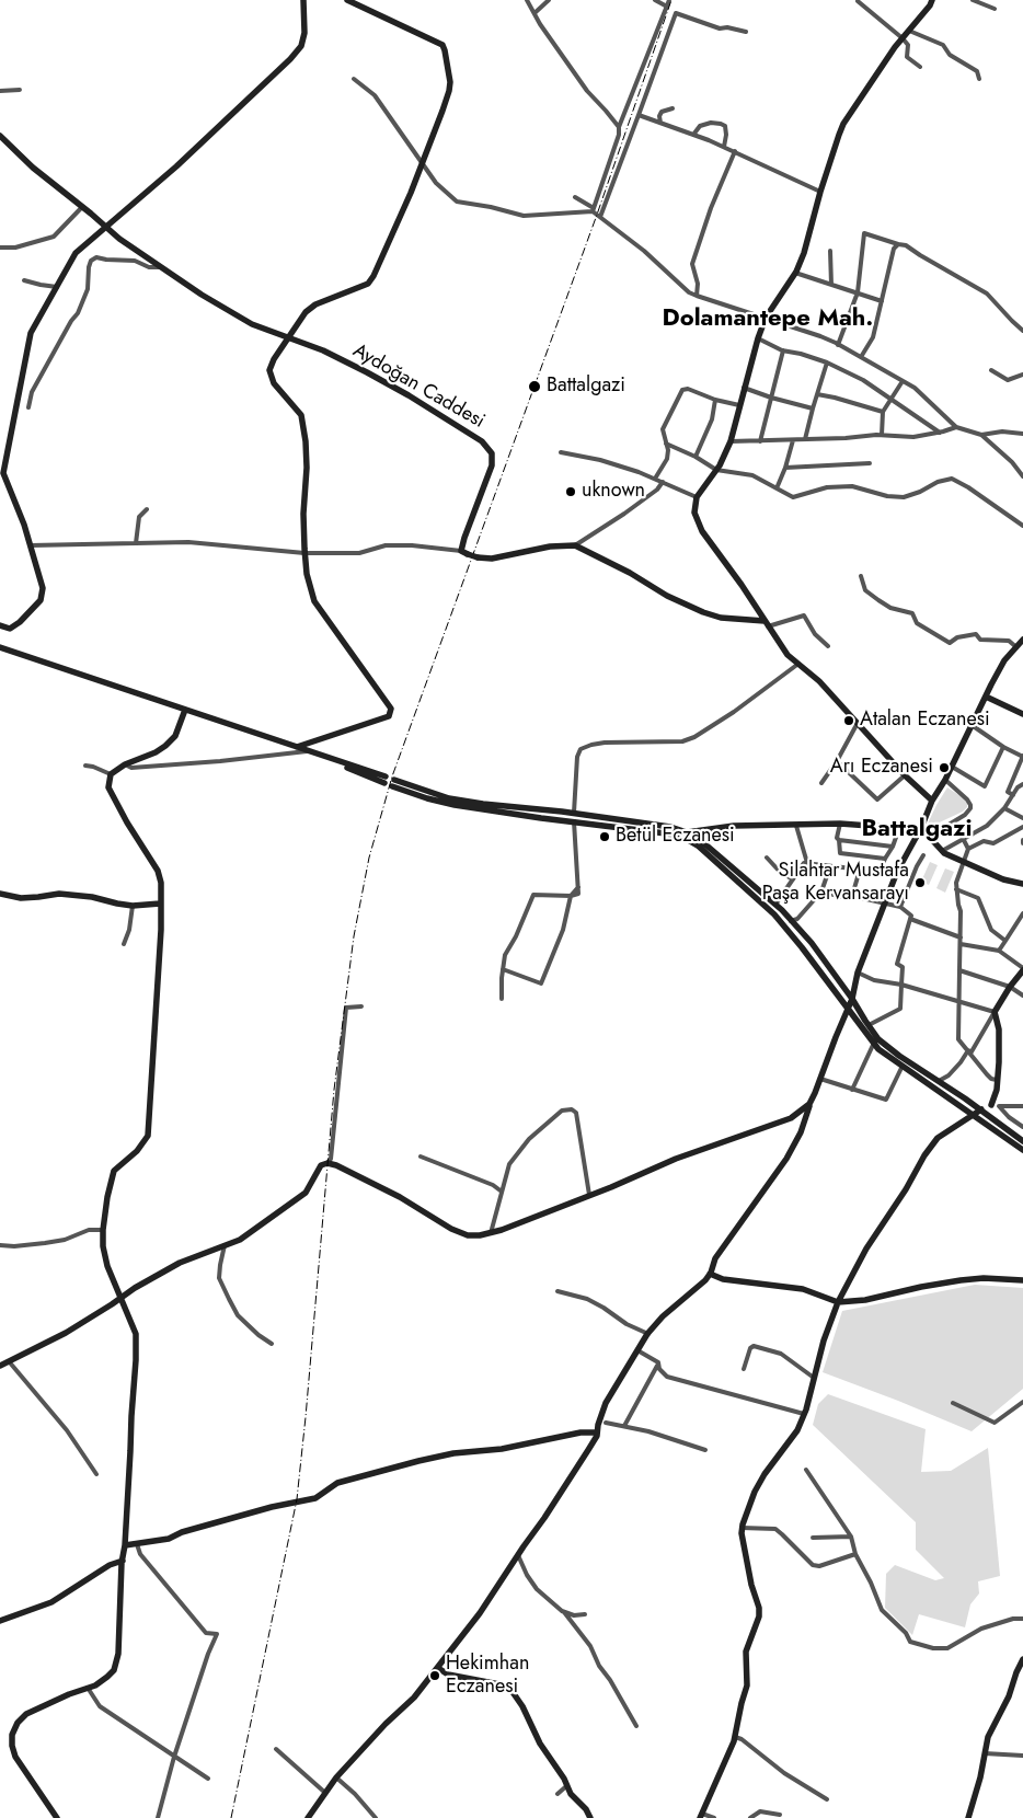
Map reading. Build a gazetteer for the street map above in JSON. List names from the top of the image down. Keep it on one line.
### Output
{"streets":{"street":["Aydoğan Caddesi"]},"districts":["Dolamantepe Mah.","Battalgazi"],"places":["Battalgazi","uknown","Atalan Eczanesi","Arı Eczanesi","Betül Eczanesi","Silahtar Mustafa Paşa Kervansarayı","Hekimhan Eczanesi"]}
